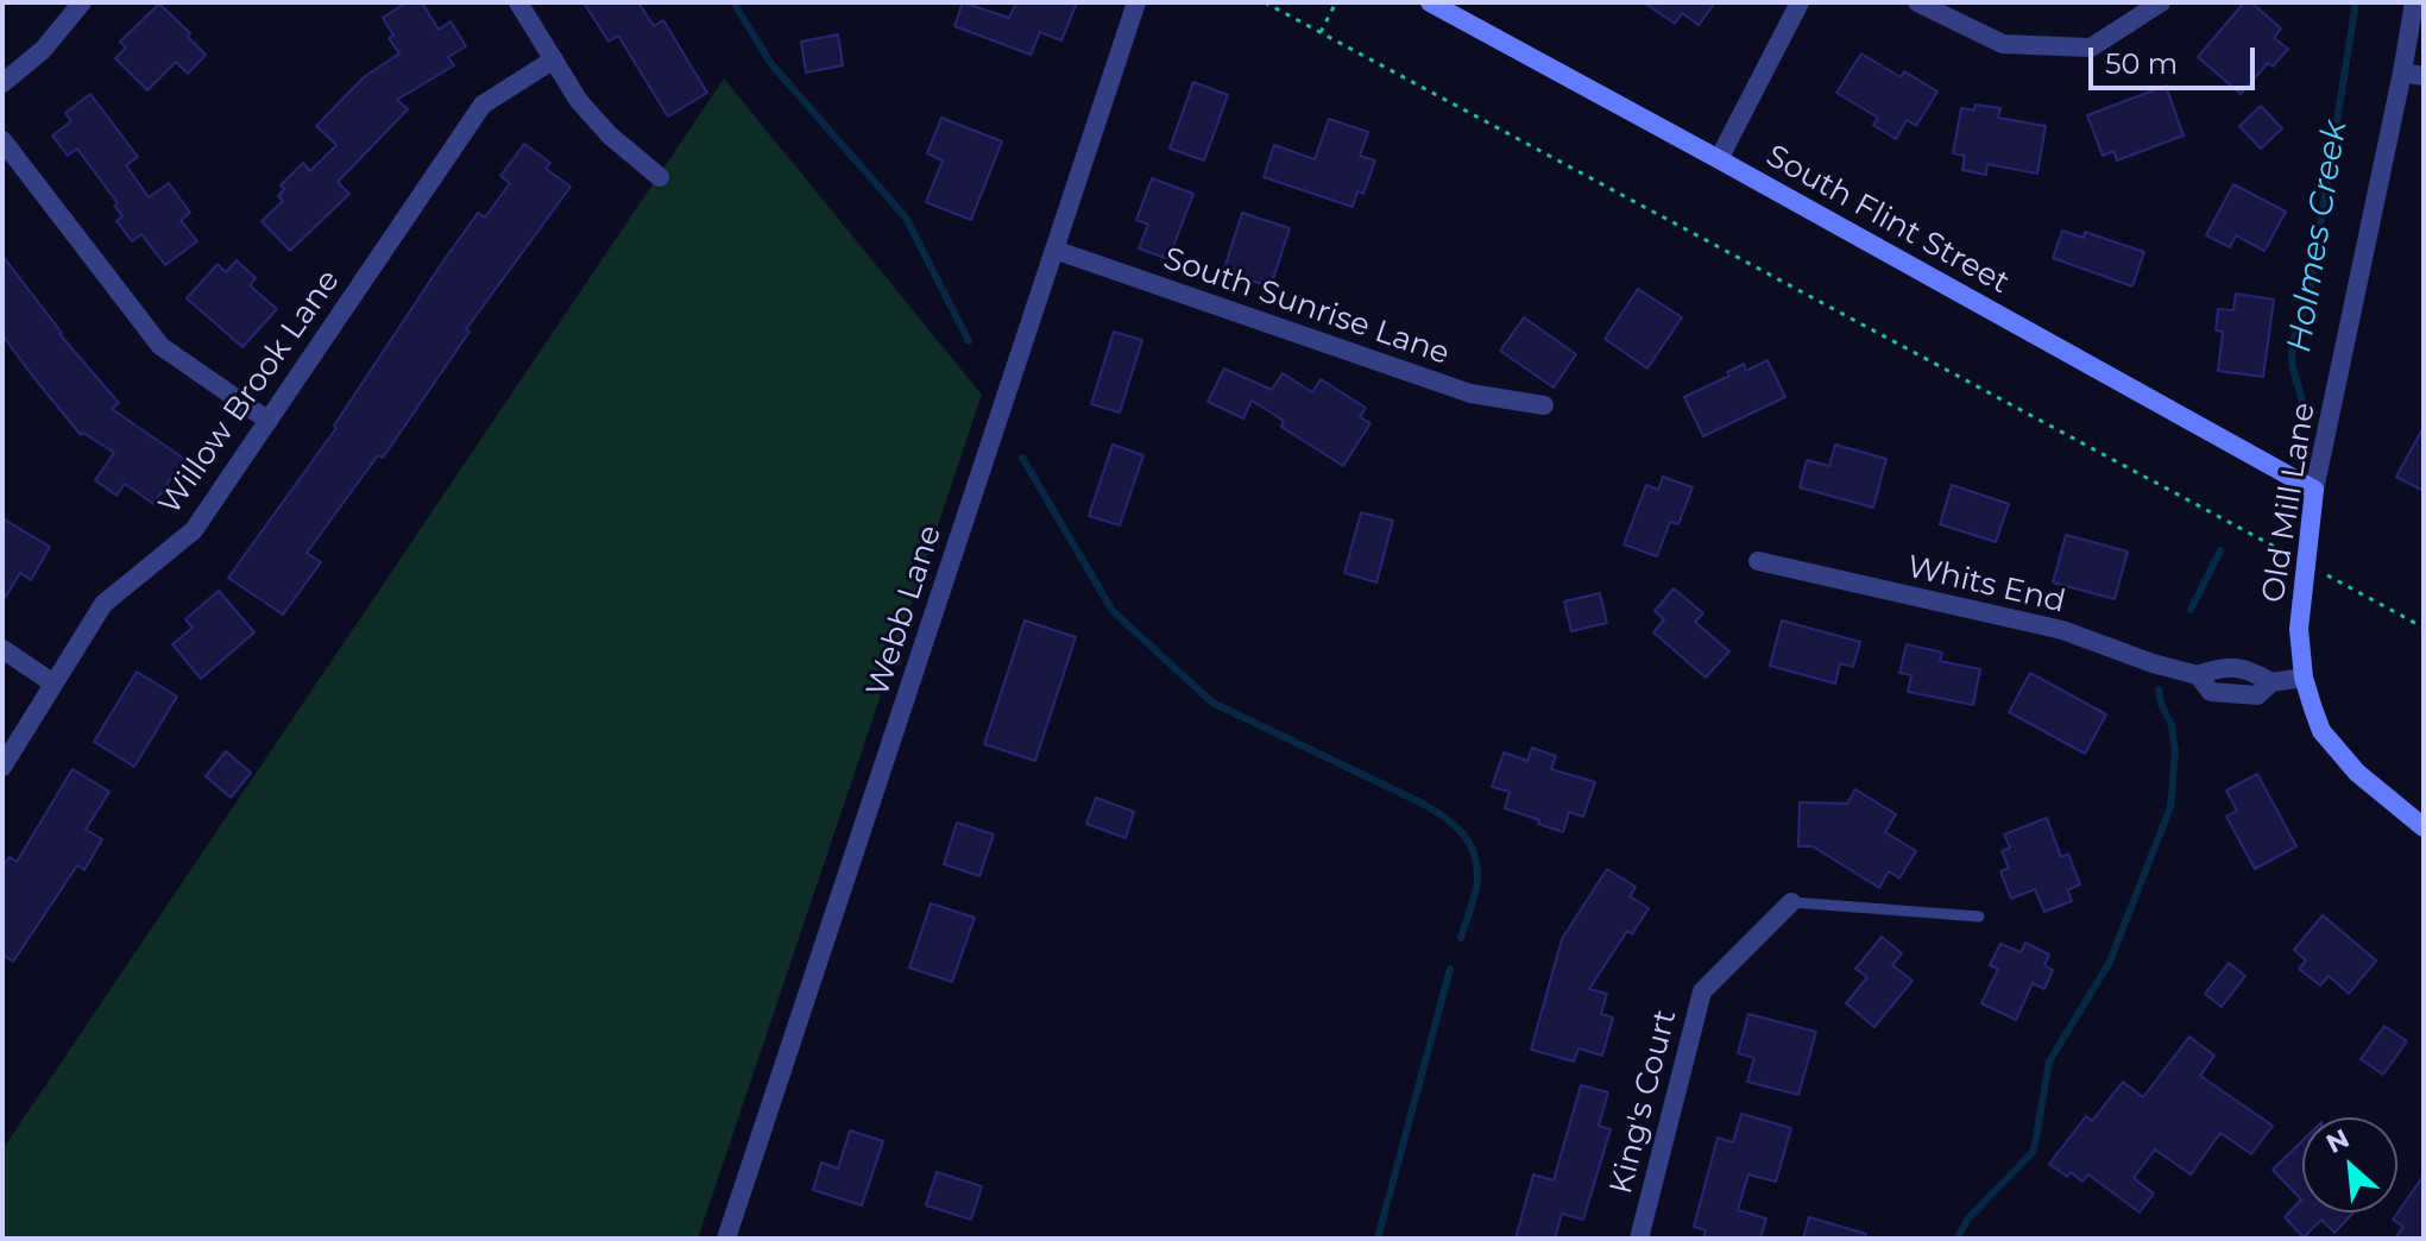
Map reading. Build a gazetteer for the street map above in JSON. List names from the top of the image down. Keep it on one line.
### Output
{"streets":{"main road":["South Flint Street","Old Mill Lane"],"street":["South Sunrise Lane","Willow Brook Lane","Whits End","Webb Lane","King's Court"]},"crossings":[["South Flint Street","Old Mill Lane"],["South Sunrise Lane","Webb Lane"],["Old Mill Lane","Whits End"]],"water":["Holmes Creek"],"scale_bar":"50 m","north":"top left"}
